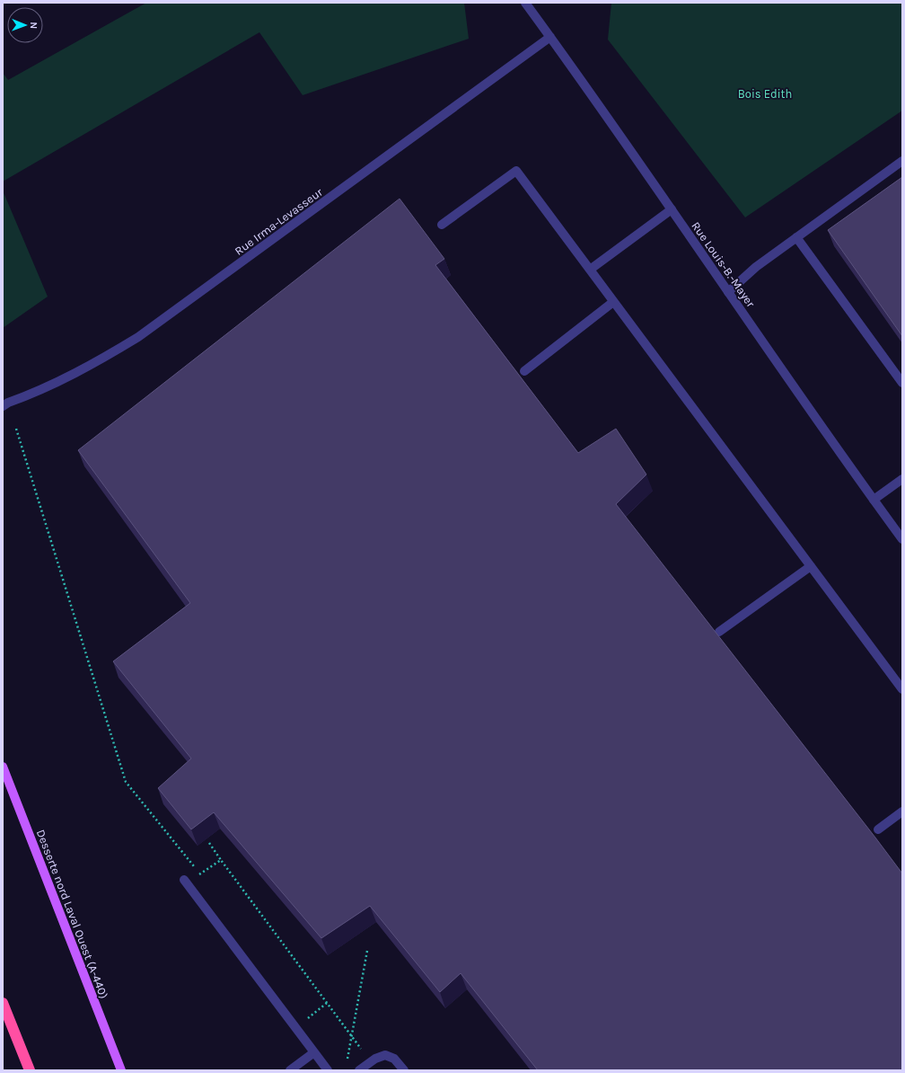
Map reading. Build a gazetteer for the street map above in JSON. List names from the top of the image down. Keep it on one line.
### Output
{"streets":{"main road":["Desserte nord Laval Ouest (A-440)"],"street":["Rue Irma-Levasseur","Rue Louis-B.-Mayer"]},"crossings":[["Rue Irma-Levasseur","Rue Louis-B.-Mayer"]],"parks":["Bois Edith"],"north":"right"}
